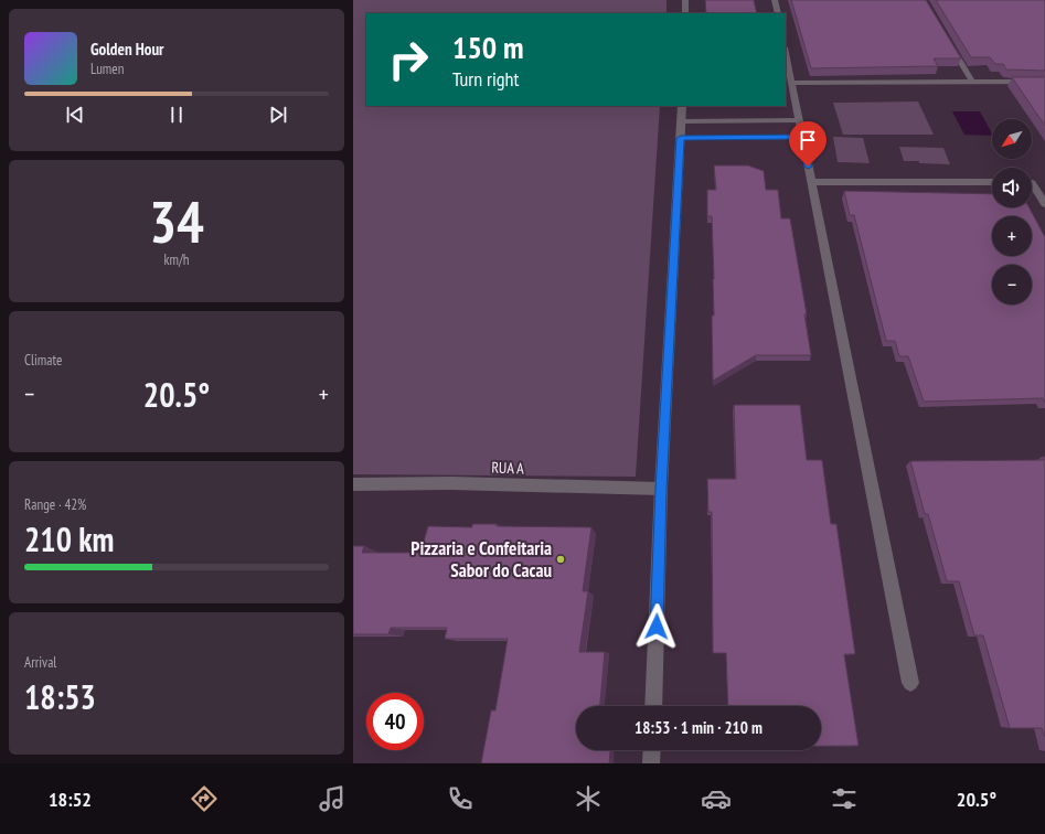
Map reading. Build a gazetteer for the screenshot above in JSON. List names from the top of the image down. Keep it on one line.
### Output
{"streets":{"street":["RUA A"]},"places":["Pizzaria e Confeitaria Sabor do Cacau"],"north":"bottom left","page":{"turn":["150 m","Turn right"],"song":["Golden Hour","Lumen"],"map_buttons":["+","−"],"tile":[["34","km/h"],"Climate",["Range · 42%","210 km"],["Arrival","18:53"]],"heat":["−","20.5°","+"],"limit":"40","trip":"18:53 · 1 min · 210 m","tabs":["18:52","20.5°"]}}
